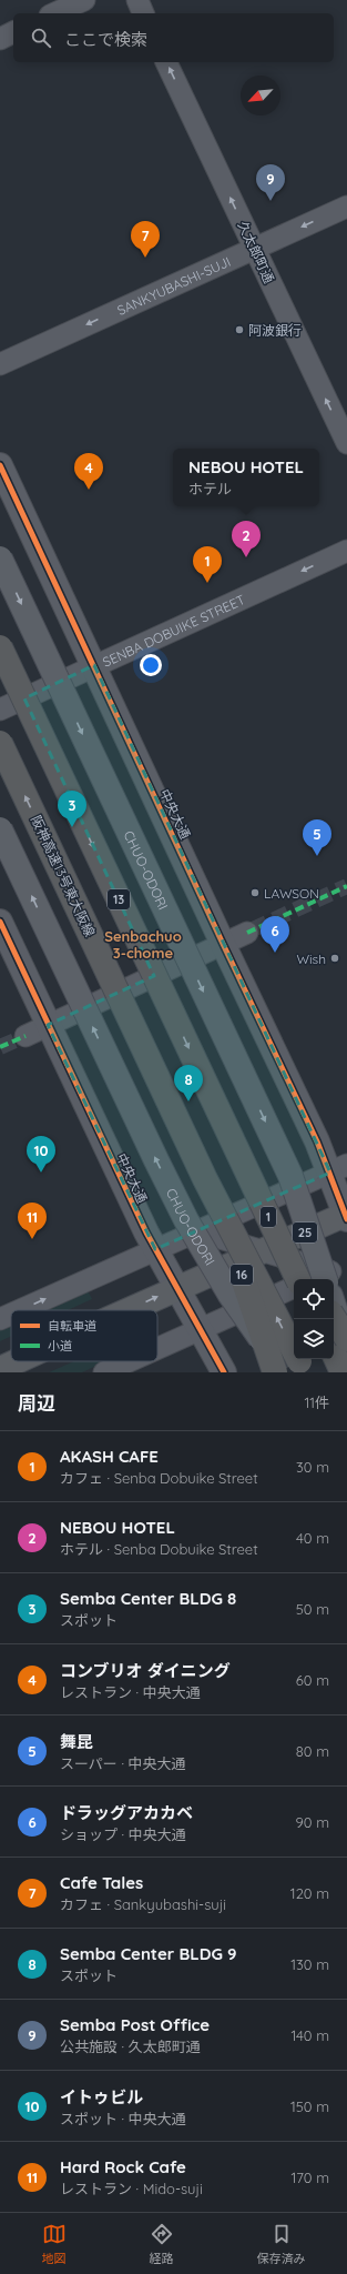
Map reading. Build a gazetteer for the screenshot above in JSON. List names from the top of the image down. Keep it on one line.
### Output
{"streets":{"highway":["阪神高速13号東大阪線","13","1","25","16"],"main road":["CHUO-ODORI"],"street":["久太郎町通","SANKYUBASHI-SUJI","SENBA DOBUIKE STREET","中央大通"]},"crossings":[["久太郎町通","SANKYUBASHI-SUJI"],["SENBA DOBUIKE STREET","中央大通"],["中央大通","25"],["阪神高速13号東大阪線","16"],["13","1"]],"one_way":["久太郎町通","SANKYUBASHI-SUJI","SENBA DOBUIKE STREET"],"districts":["Senbachuo 3-chome"],"places":["阿波銀行","LAWSON","Wish"],"legend":["自転車道","小道"],"north":"bottom left","page":{"search":"ここで検索","pins":["9","7","4","2","1","3","5","6","8","10","11"],"popup":["NEBOU HOTEL","ホテル"],"heading":["周辺","11件"],"list":[{"mark":"1","name":"AKASH CAFE","note":"カフェ · Senba Dobuike Street","value":"30 m"},{"mark":"2","name":"NEBOU HOTEL","note":"ホテル · Senba Dobuike Street","value":"40 m"},{"mark":"3","name":"Semba Center BLDG 8","note":"スポット","value":"50 m"},{"mark":"4","name":"コンブリオ ダイニング","note":"レストラン · 中央大通","value":"60 m"},{"mark":"5","name":"舞昆","note":"スーパー · 中央大通","value":"80 m"},{"mark":"6","name":"ドラッグアカカベ","note":"ショップ · 中央大通","value":"90 m"},{"mark":"7","name":"Cafe Tales","note":"カフェ · Sankyubashi-suji","value":"120 m"},{"mark":"8","name":"Semba Center BLDG 9","note":"スポット","value":"130 m"},{"mark":"9","name":"Semba Post Office","note":"公共施設 · 久太郎町通","value":"140 m"},{"mark":"10","name":"イトゥビル","note":"スポット · 中央大通","value":"150 m"},{"mark":"11","name":"Hard Rock Cafe","note":"レストラン · Mido-suji","value":"170 m"}],"nav":["地図","経路","保存済み"]}}
